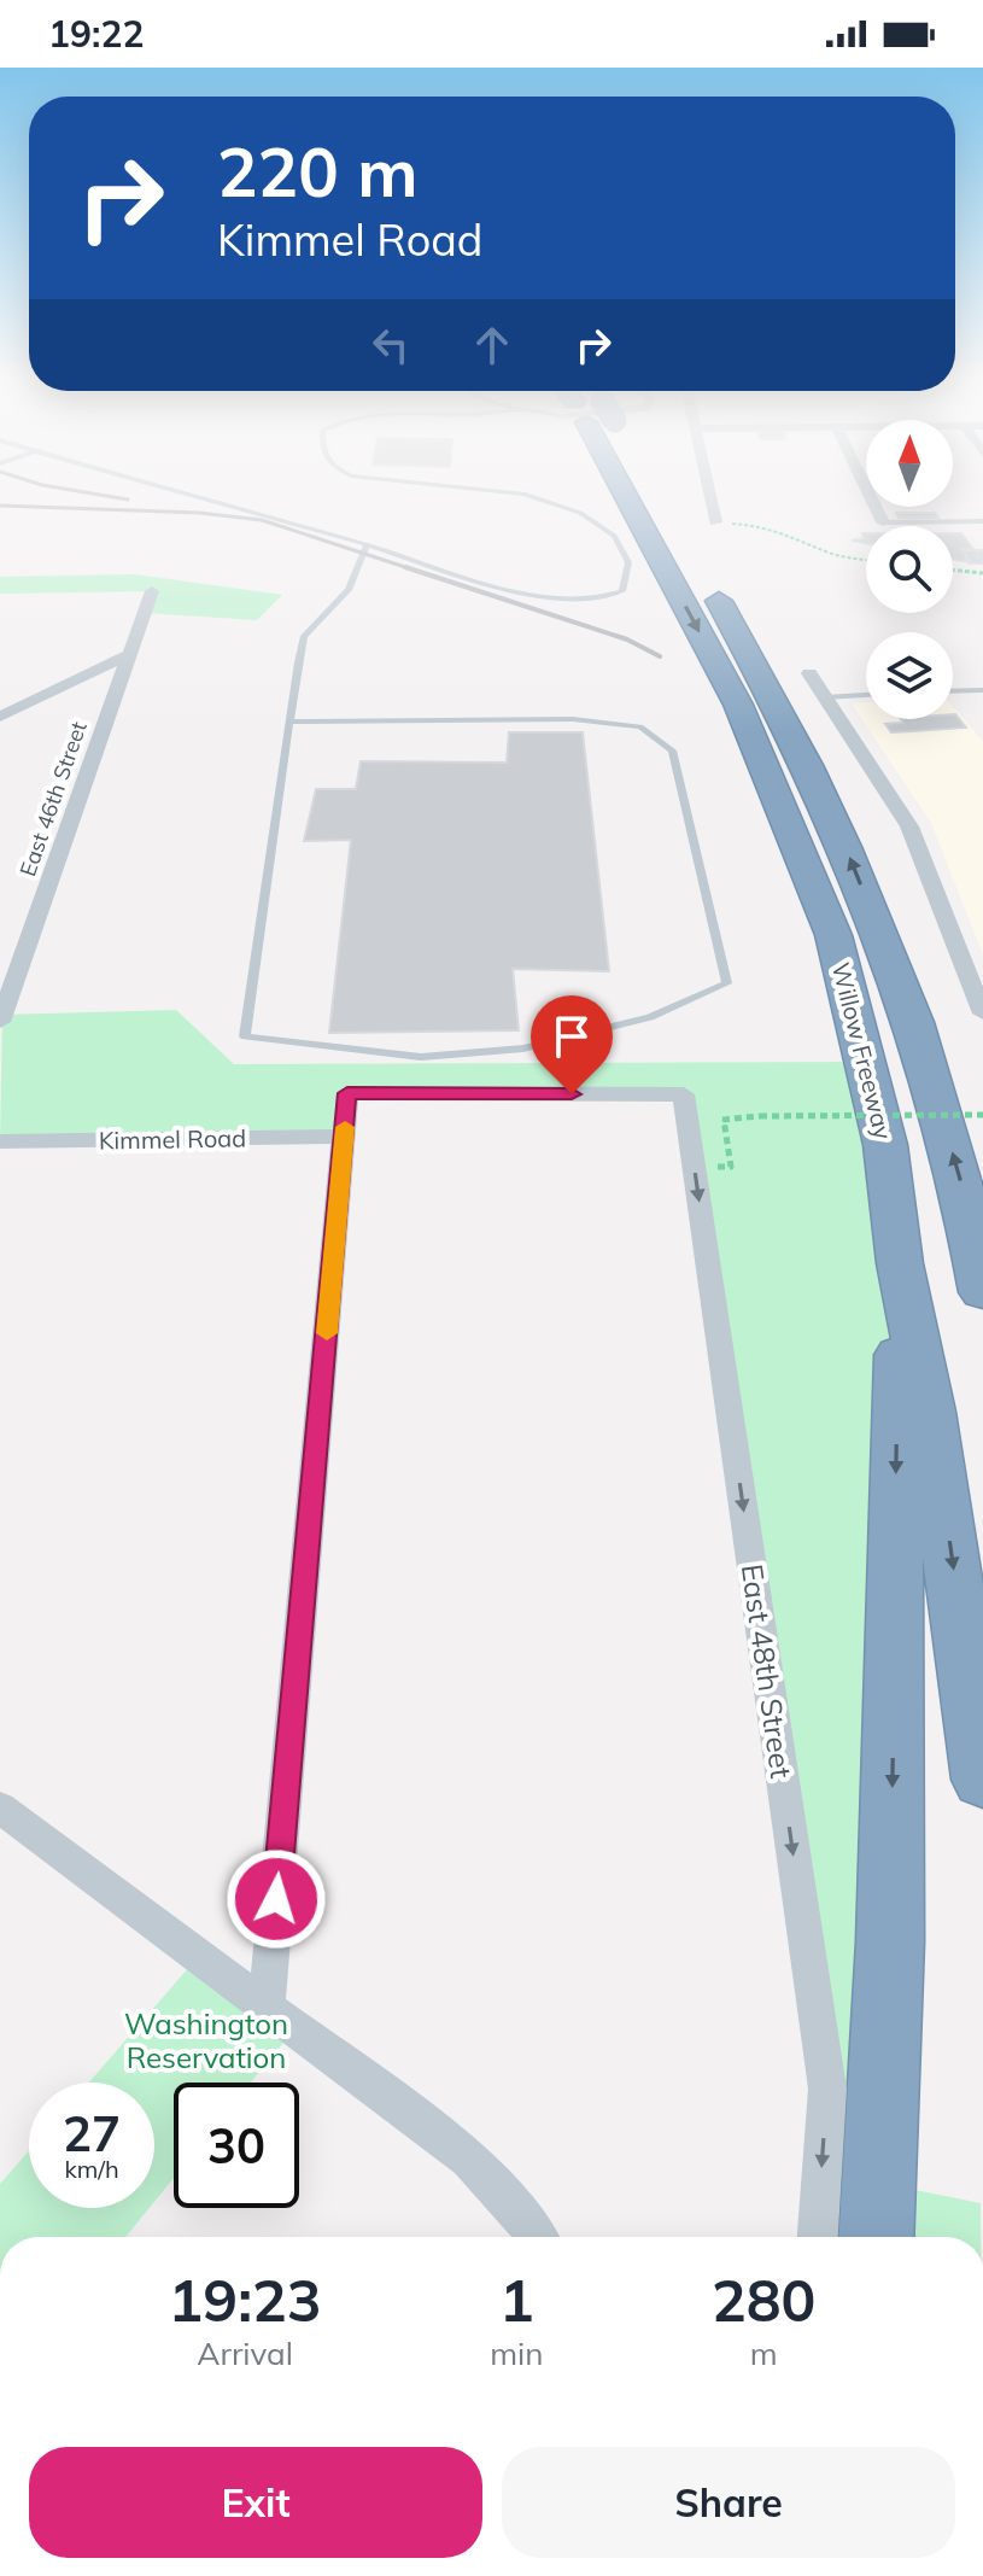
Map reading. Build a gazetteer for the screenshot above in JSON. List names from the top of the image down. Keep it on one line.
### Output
{"streets":{"highway":["Willow Freeway"],"street":["East 46th Street","Kimmel Road","East 48th Street"]},"crossings":[["Kimmel Road","East 48th Street"]],"parks":["Washington Reservation"],"north":"top","page":{"status":"19:22","turn":["220 m","Kimmel Road"],"speed":"27 km/h","limit":"30","eta":["19:23","Arrival","1","min","280","m"],"buttons":["Exit","Share"]}}
